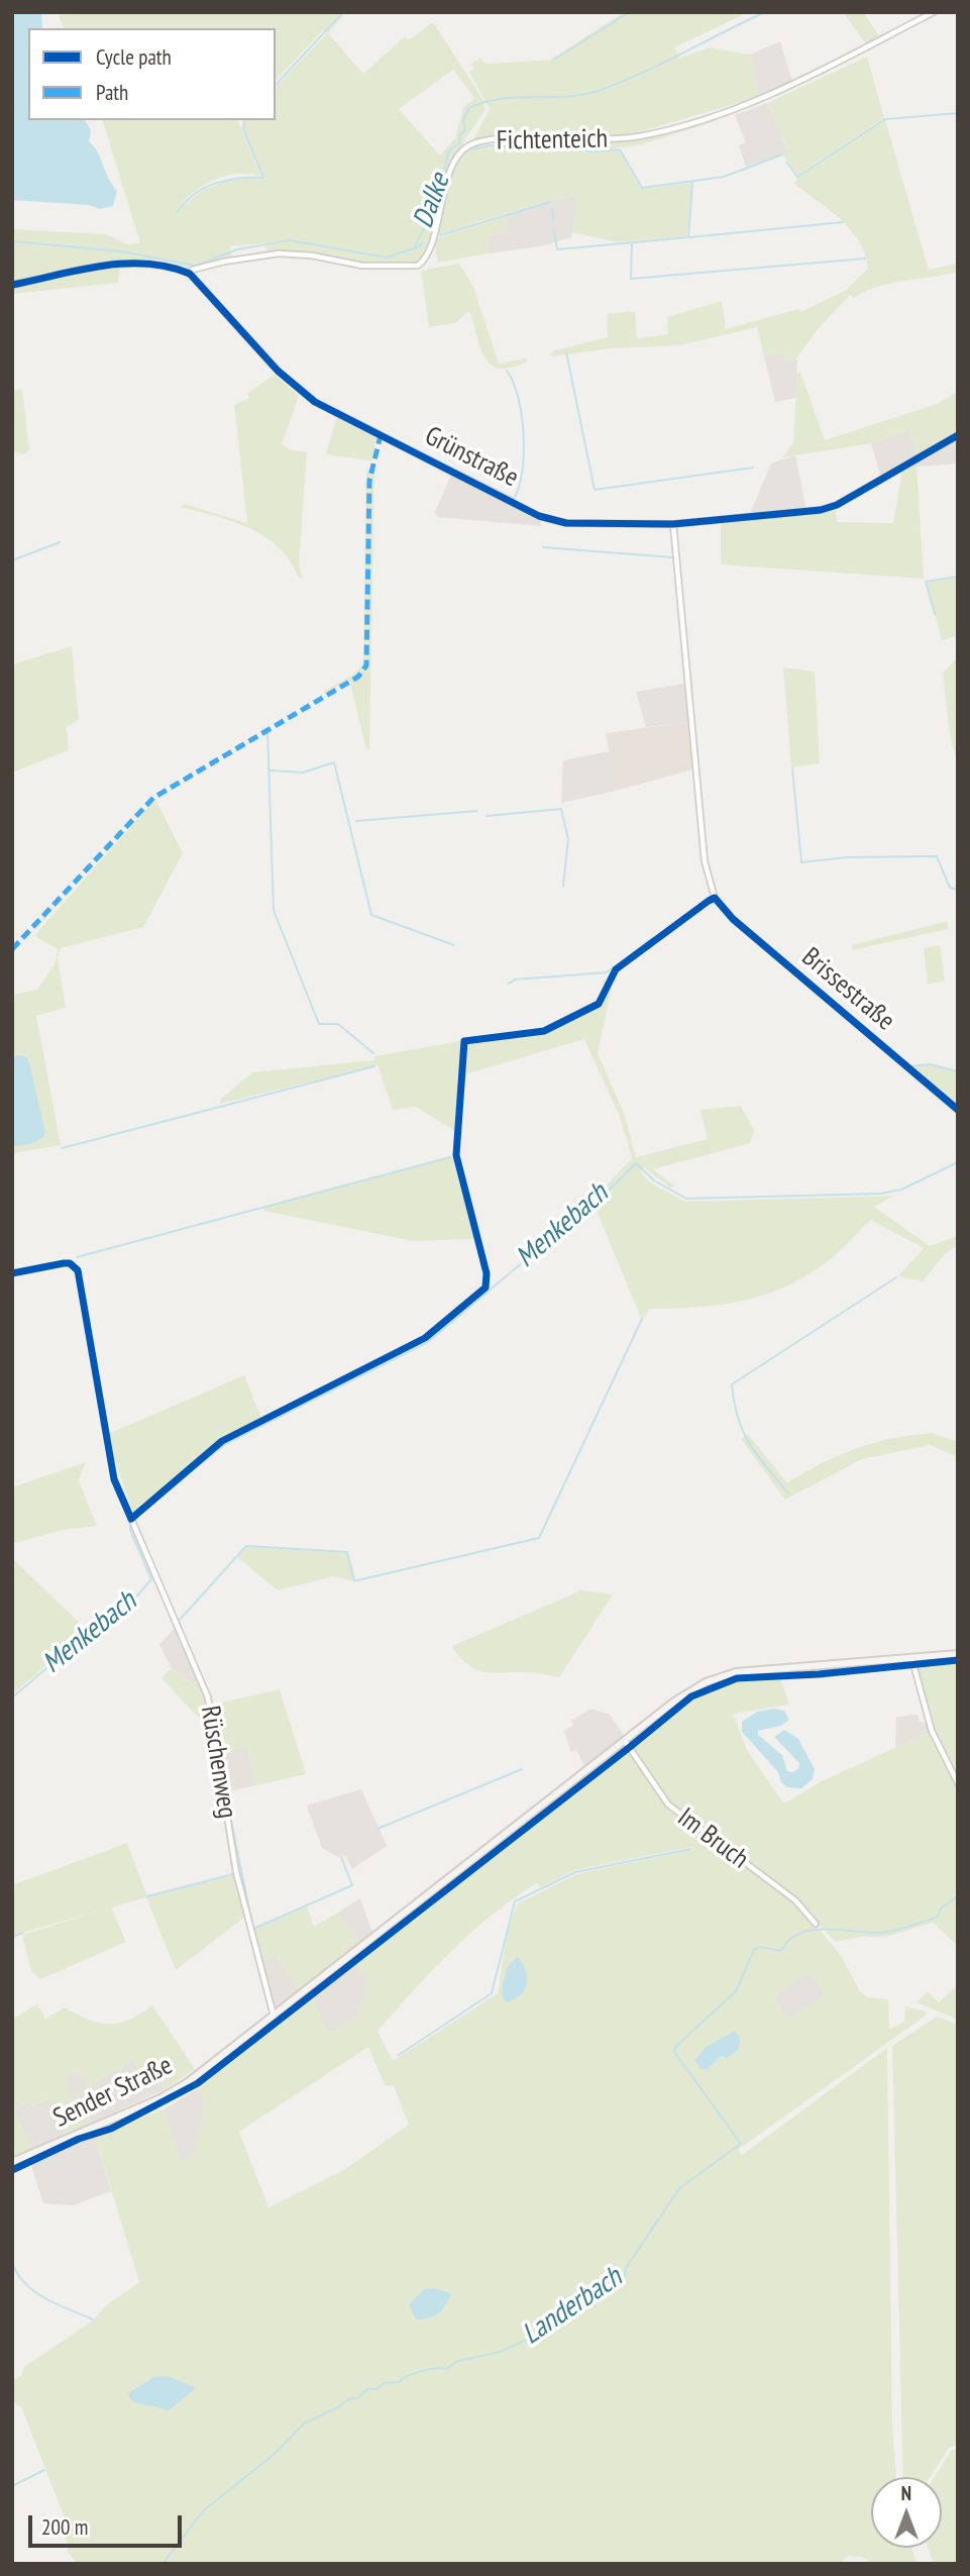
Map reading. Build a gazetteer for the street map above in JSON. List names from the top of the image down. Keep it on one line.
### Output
{"streets":{"main road":["Sender Straße"],"street":["Fichtenteich","Grünstraße","Brissestraße","Rüschenweg","Im Bruch"]},"crossings":[["Fichtenteich","Grünstraße"],["Grünstraße","Brissestraße"],["Rüschenweg","Sender Straße"],["Im Bruch","Sender Straße"]],"water":["Dalke","Menkebach","Landerbach"],"legend":["Cycle path","Path"],"scale_bar":"200 m","north":"top"}
